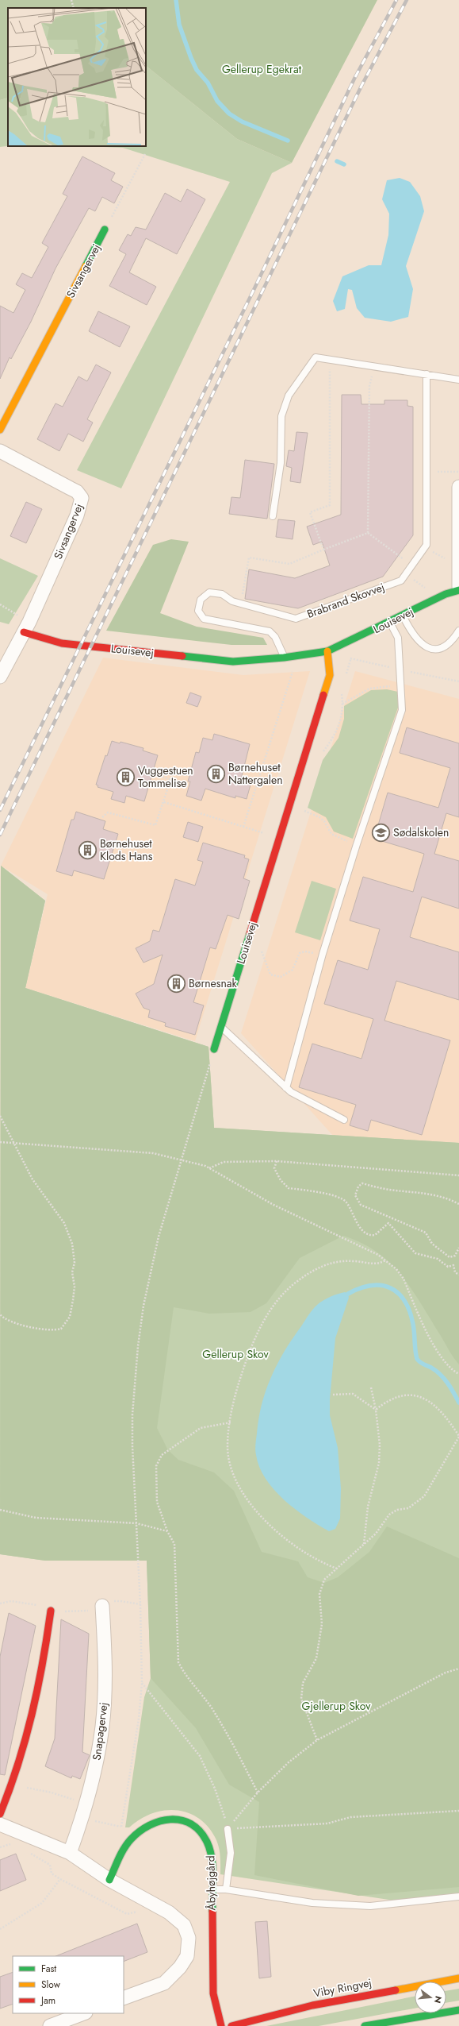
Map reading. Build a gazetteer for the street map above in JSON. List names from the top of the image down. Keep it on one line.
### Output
{"streets":{"street":["Sivsangervej","Louisevej","Snapagervej","Åbyhøjgård","Viby Ringvej"],"lane":["Brabrand Skovvej"]},"crossings":[["Sivsangervej","Louisevej"],["Brabrand Skovvej","Louisevej"]],"parks":["Gellerup Egekrat","Gellerup Skov","Gjellerup Skov"],"places":{"building":["Børnehuset Nattergalen","Vuggestuen Tommelise","Børnehuset Klods Hans","Børnesnak"],"school or university":["Sødalskolen"]},"legend":["Fast","Slow","Jam"],"north":"right"}
